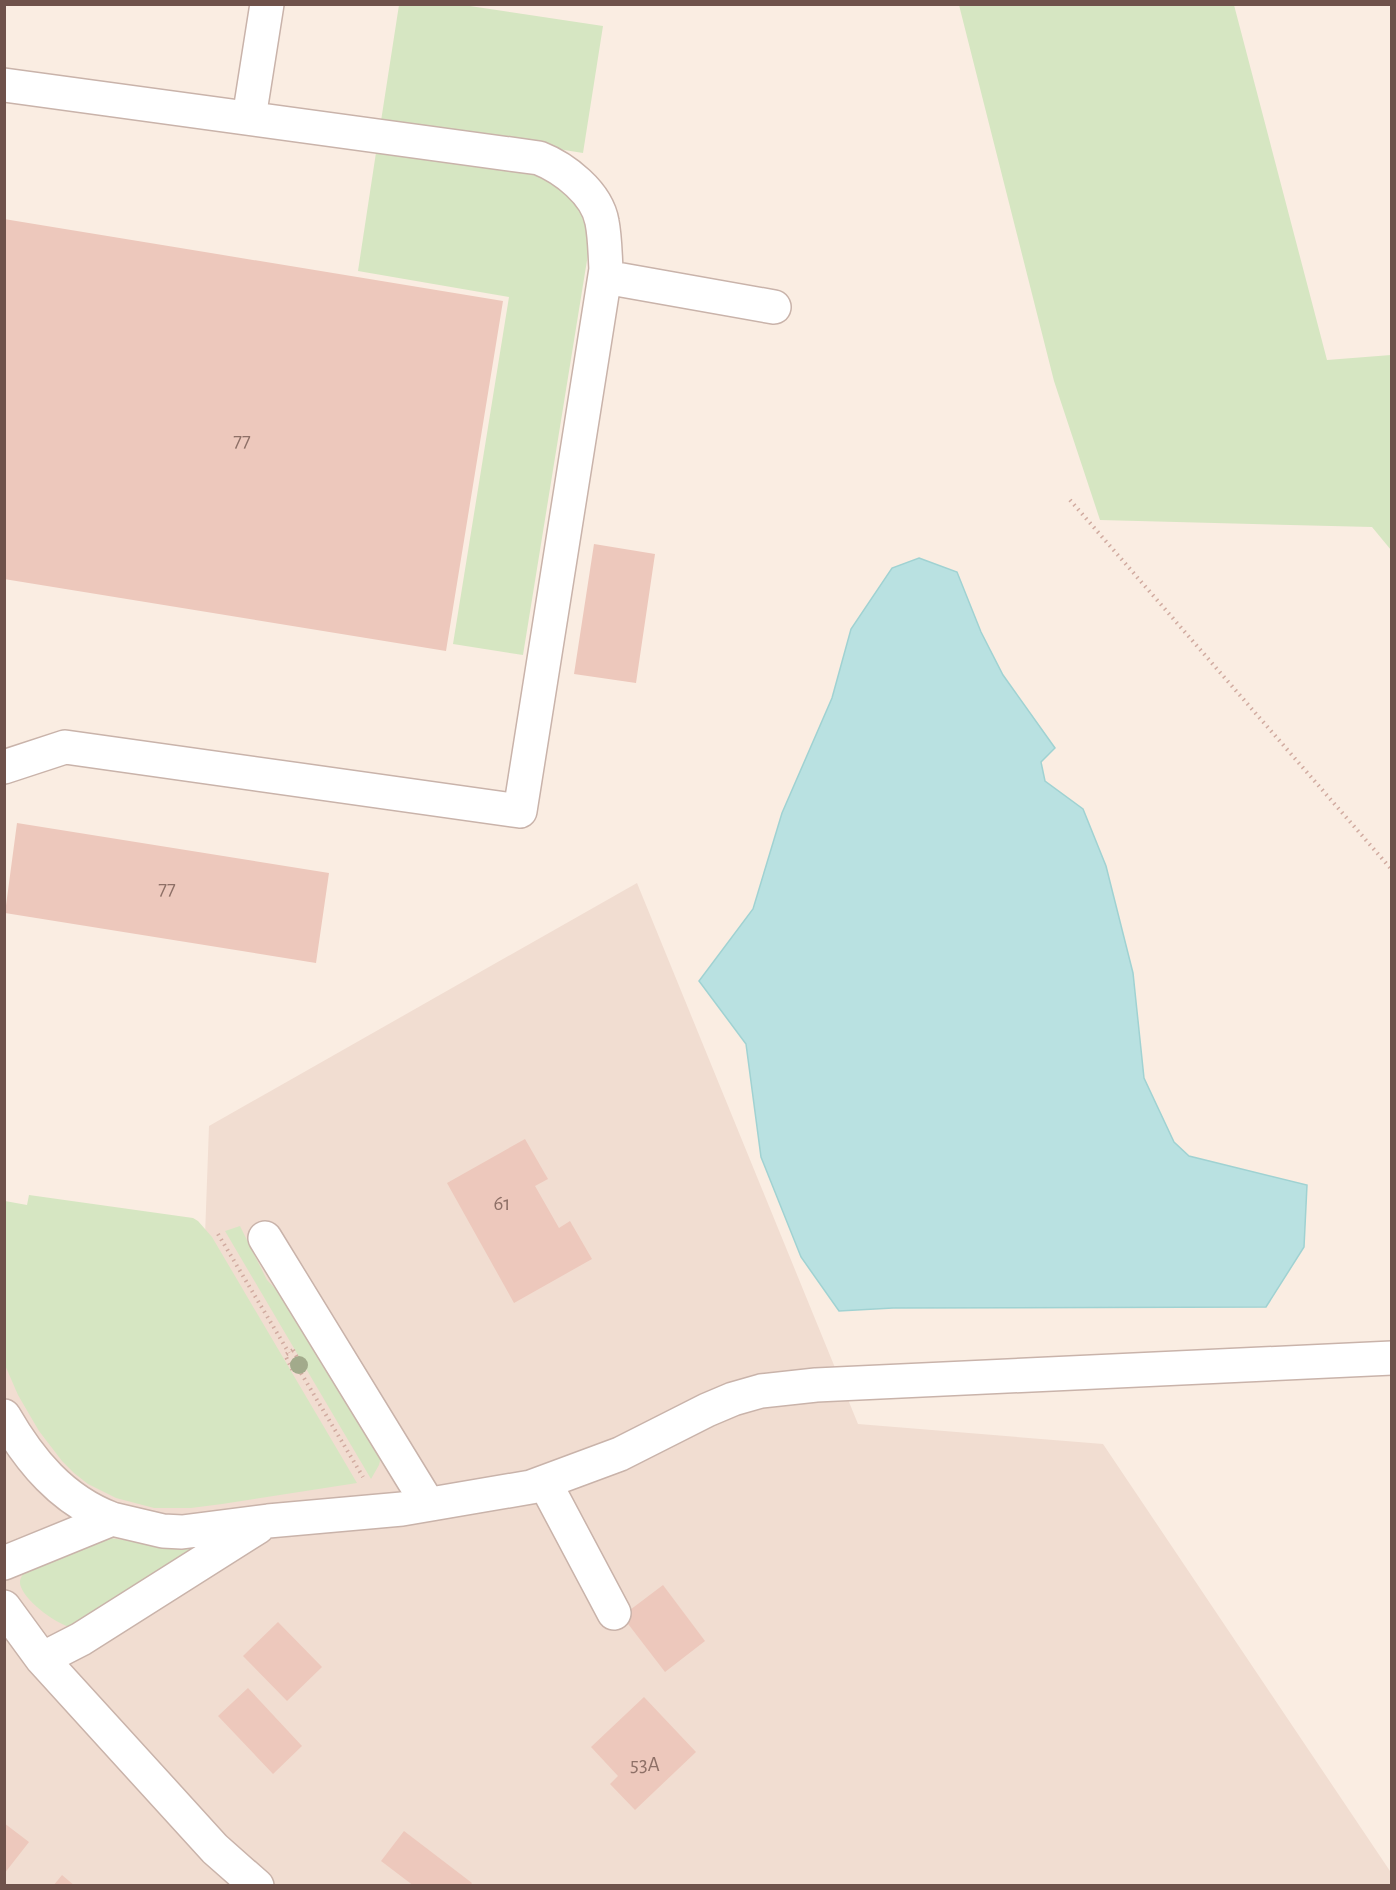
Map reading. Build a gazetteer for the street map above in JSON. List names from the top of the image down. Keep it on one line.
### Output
{"house_numbers":["77","77","61","53А"]}
